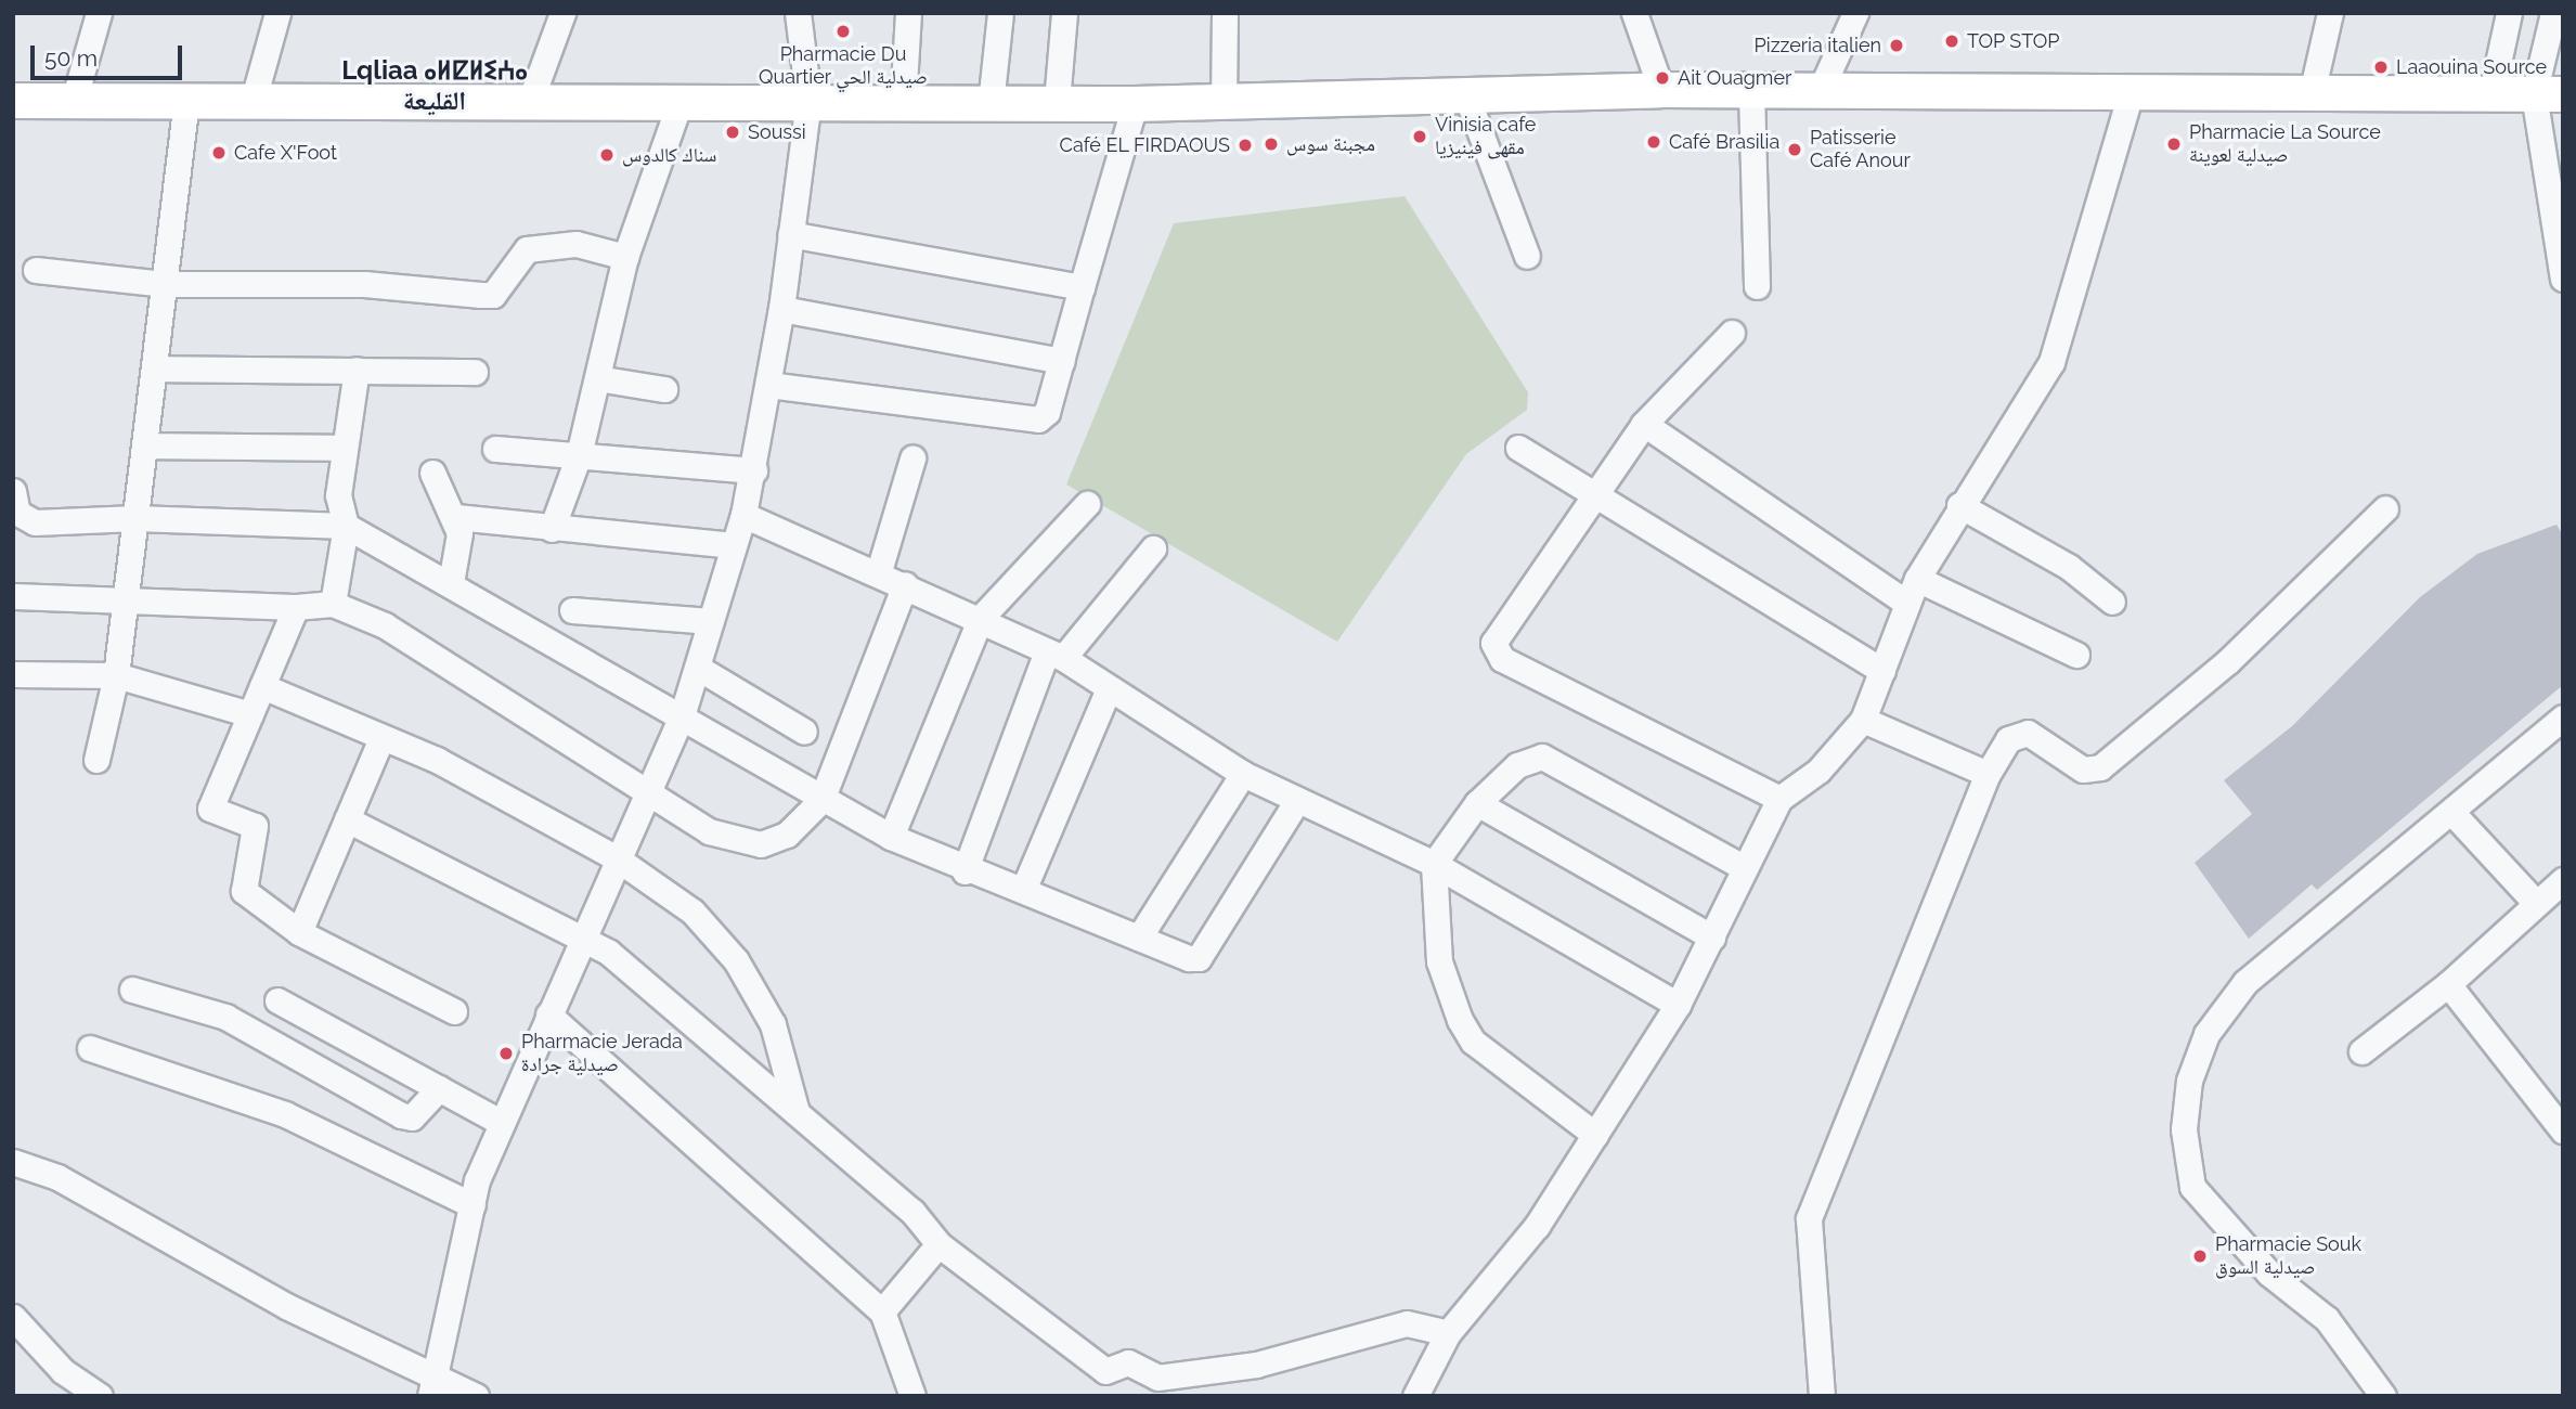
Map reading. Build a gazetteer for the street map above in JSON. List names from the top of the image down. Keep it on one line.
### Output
{"districts":["Lqliaa ⴰⵍⵇⵍⵉⵄⴰ القليعة"],"places":["Pharmacie Du Quartier صيدلية الحي","TOP STOP","Pizzeria italien","Laaouina Source","Ait Ouagmer","Soussi","Vinisia cafe مقهى فينيزيا","Café Brasilia","مجبنة سوس","Pharmacie La Source صيدلية لعوينة","Café EL FIRDAOUS","Patisserie Café Anour","Cafe X'Foot","سناك كالدوس","Pharmacie Jerada صيدلية جرادة","Pharmacie Souk صيدلية السوق"],"scale_bar":"50 m"}
